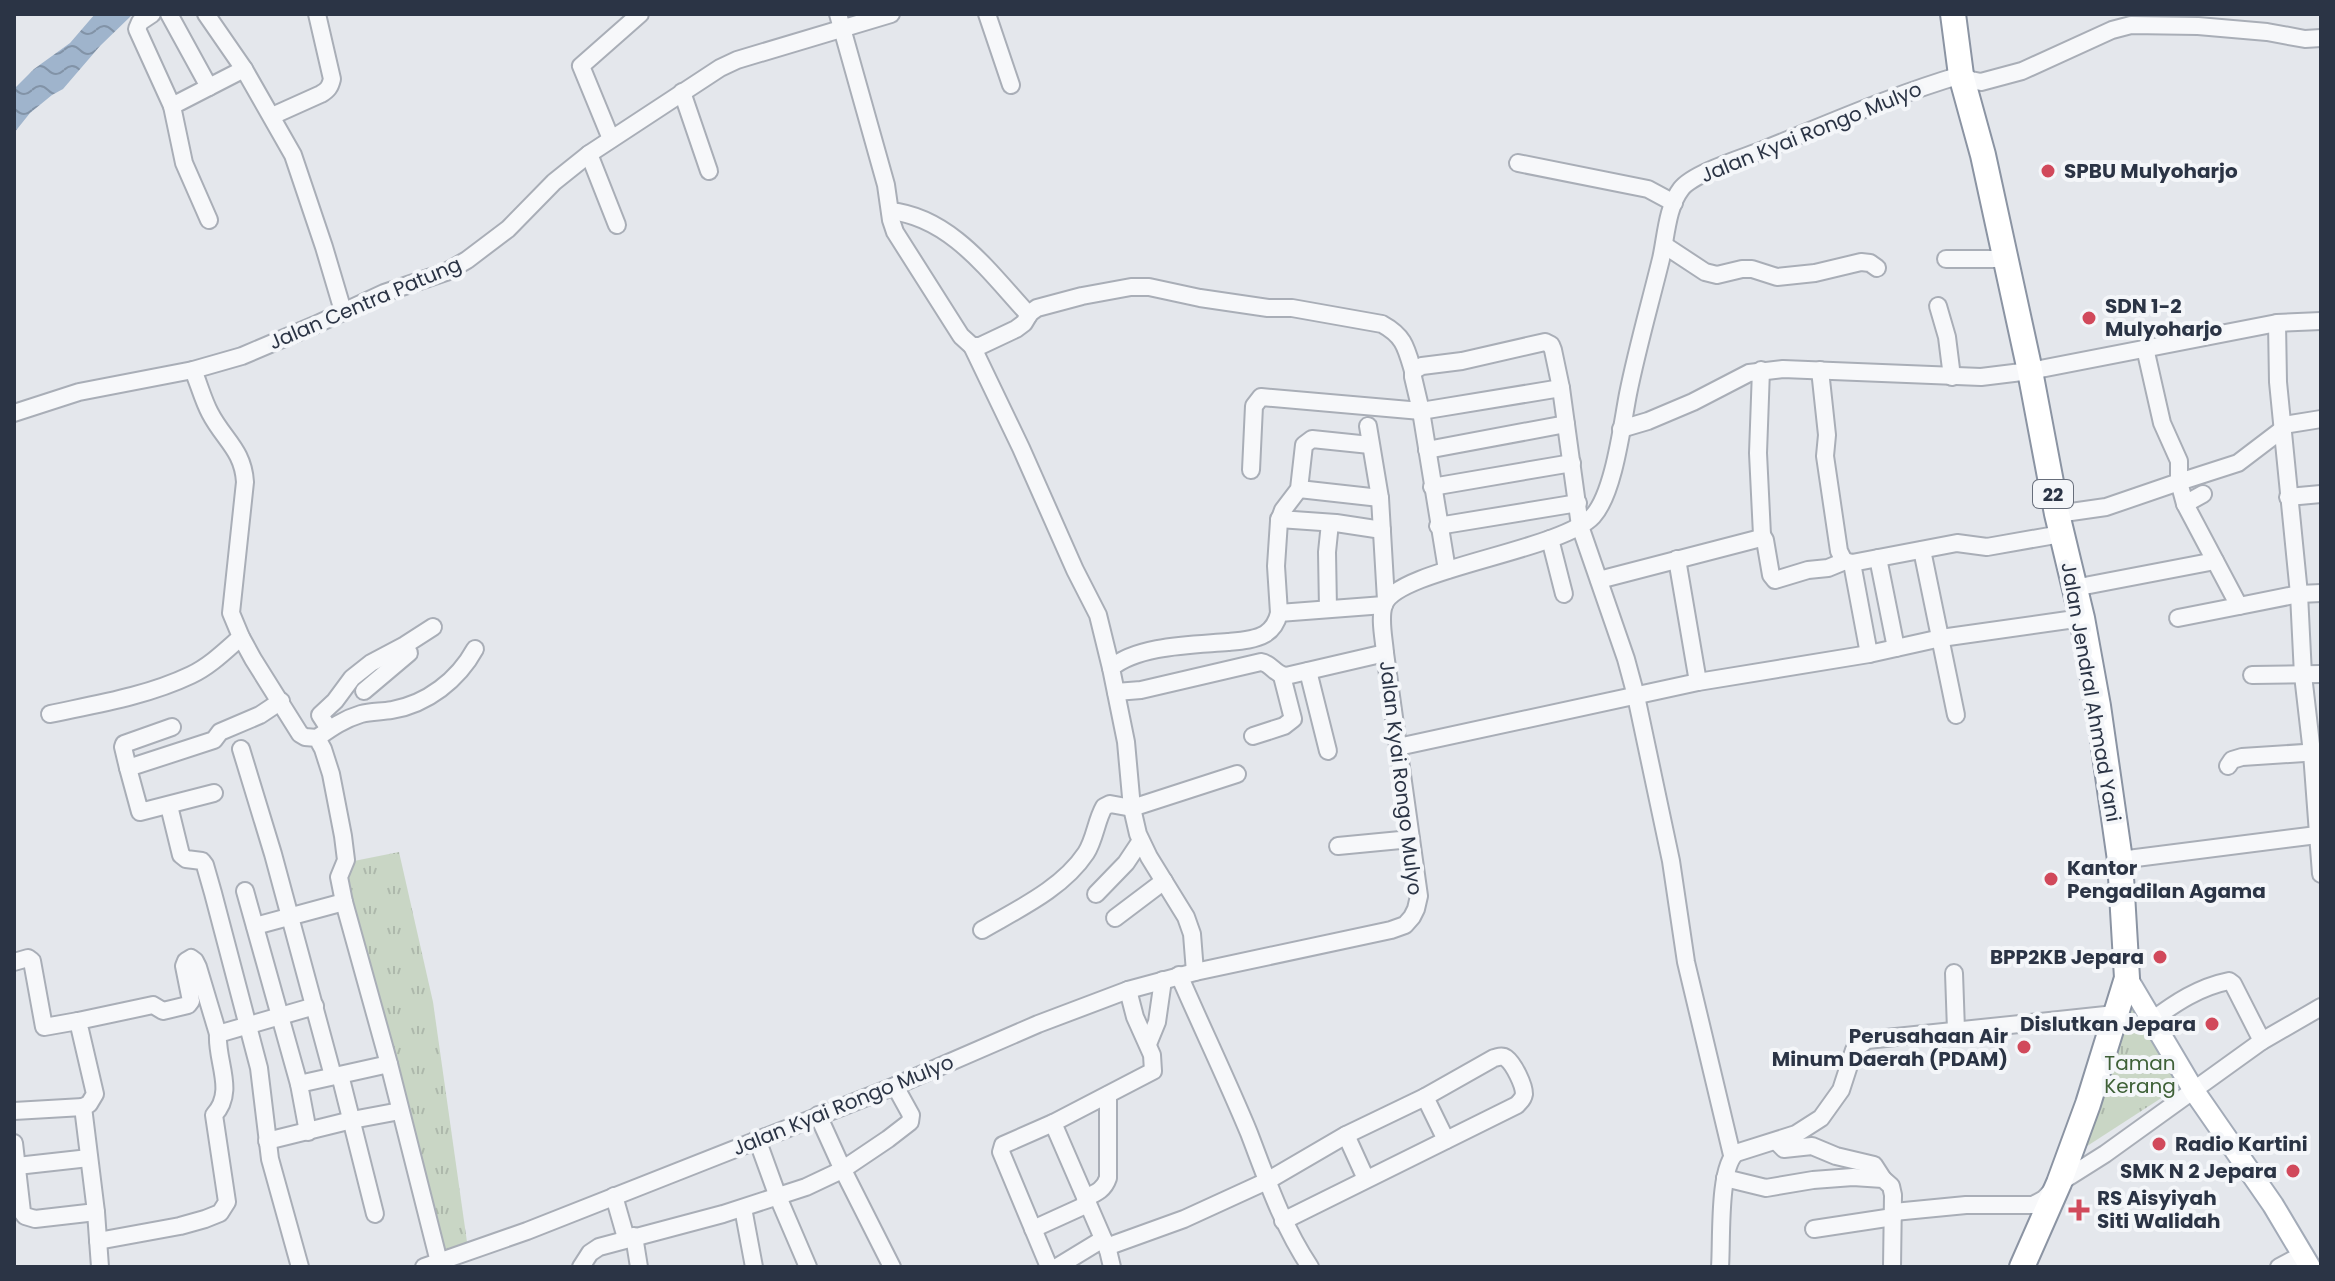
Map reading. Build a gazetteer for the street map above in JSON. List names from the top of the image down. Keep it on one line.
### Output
{"streets":{"highway":["22","Jalan Jendral Ahmad Yani"],"street":["Jalan Kyai Rongo Mulyo","Jalan Centra Patung"]},"crossings":[["Jalan Kyai Rongo Mulyo","Jalan Jendral Ahmad Yani"]],"parks":["Taman Kerang"],"places":{"other":["SPBU Mulyoharjo","SDN 1-2 Mulyoharjo","Kantor Pengadilan Agama","BPP2KB Jepara","Dislutkan Jepara","Perusahaan Air Minum Daerah (PDAM)","Radio Kartini","SMK N 2 Jepara"],"health":["RS Aisyiyah Siti Walidah"]}}
